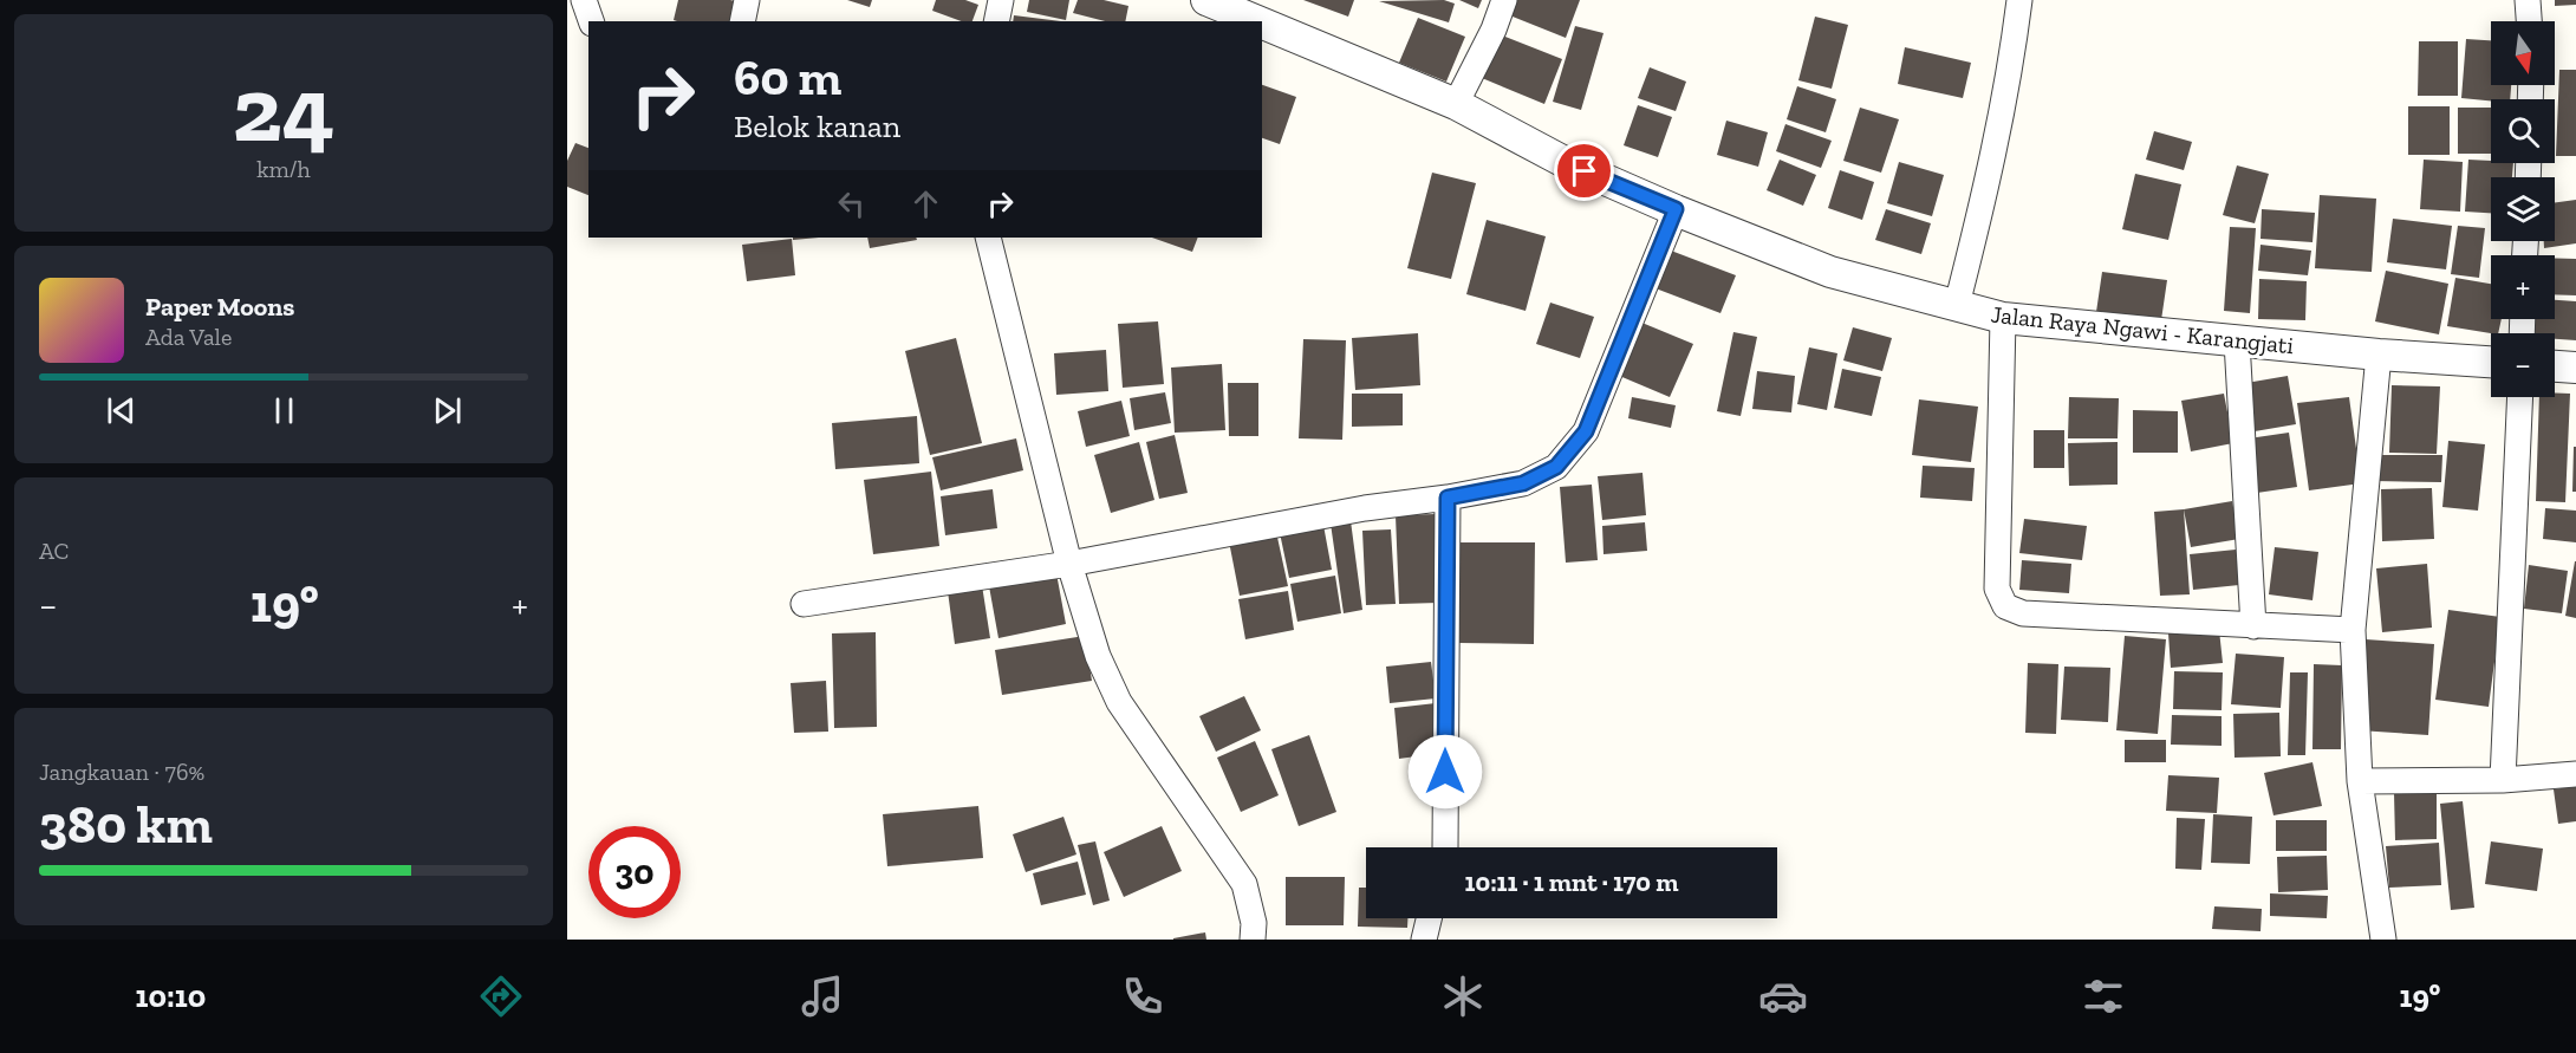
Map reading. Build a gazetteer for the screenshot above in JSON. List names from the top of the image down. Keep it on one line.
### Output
{"streets":{"street":["Jalan Raya Ngawi - Karangjati"]},"north":"bottom","page":{"tile":[["24","km/h"],"AC",["Jangkauan · 76%","380 km"]],"map_buttons":["+","−"],"turn":["60 m","Belok kanan"],"song":["Paper Moons","Ada Vale"],"heat":["−","19°","+"],"limit":"30","trip":"10:11 · 1 mnt · 170 m","tabs":["10:10","19°"]}}
